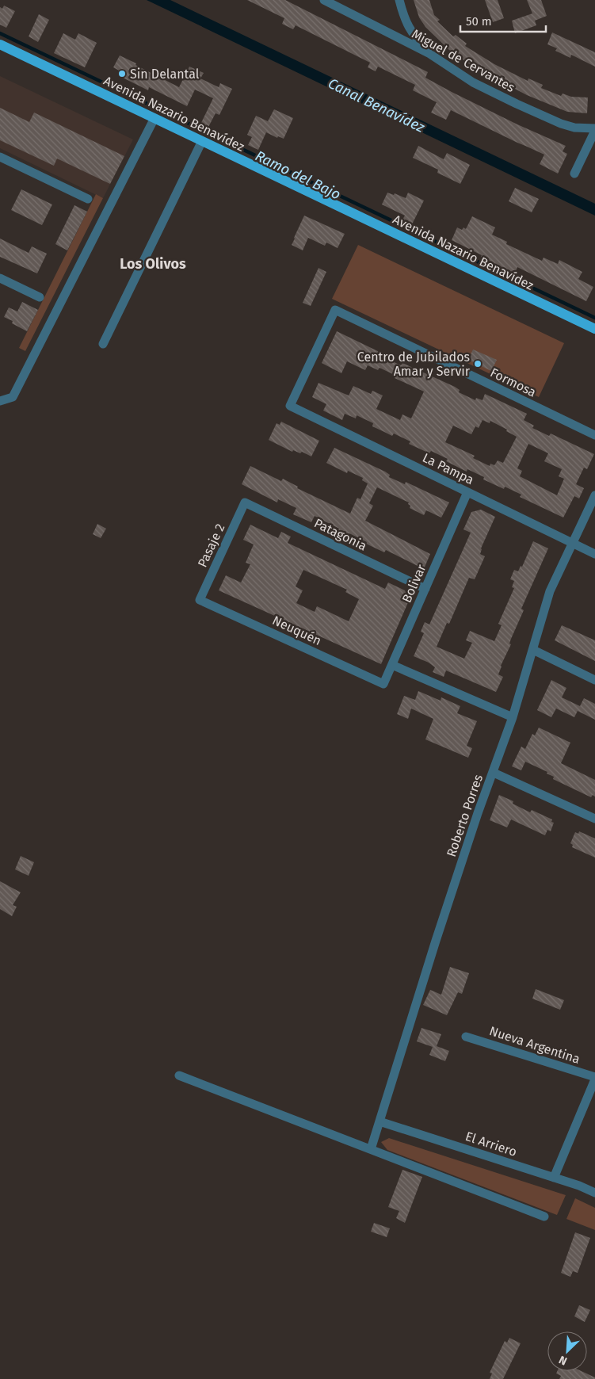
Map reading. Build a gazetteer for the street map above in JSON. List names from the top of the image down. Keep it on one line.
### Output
{"streets":{"main road":["Avenida Nazario Benavídez"],"street":["Miguel de Cervantes","Formosa","La Pampa","Patagonia","Pasaje 2","Bolivar","Neuquén","Roberto Porres","Nueva Argentina","El Arriero"]},"crossings":[["Formosa","La Pampa"],["La Pampa","Bolivar"],["La Pampa","Roberto Porres"],["Patagonia","Pasaje 2"],["Patagonia","Bolivar"],["Pasaje 2","Neuquén"],["Bolivar","Neuquén"],["Roberto Porres","El Arriero"]],"districts":["Los Olivos"],"water":["Canal Benavídez","Ramo del Bajo"],"places":["Sin Delantal","Centro de Jubilados Amar y Servir"],"scale_bar":"50 m","north":"bottom left"}
